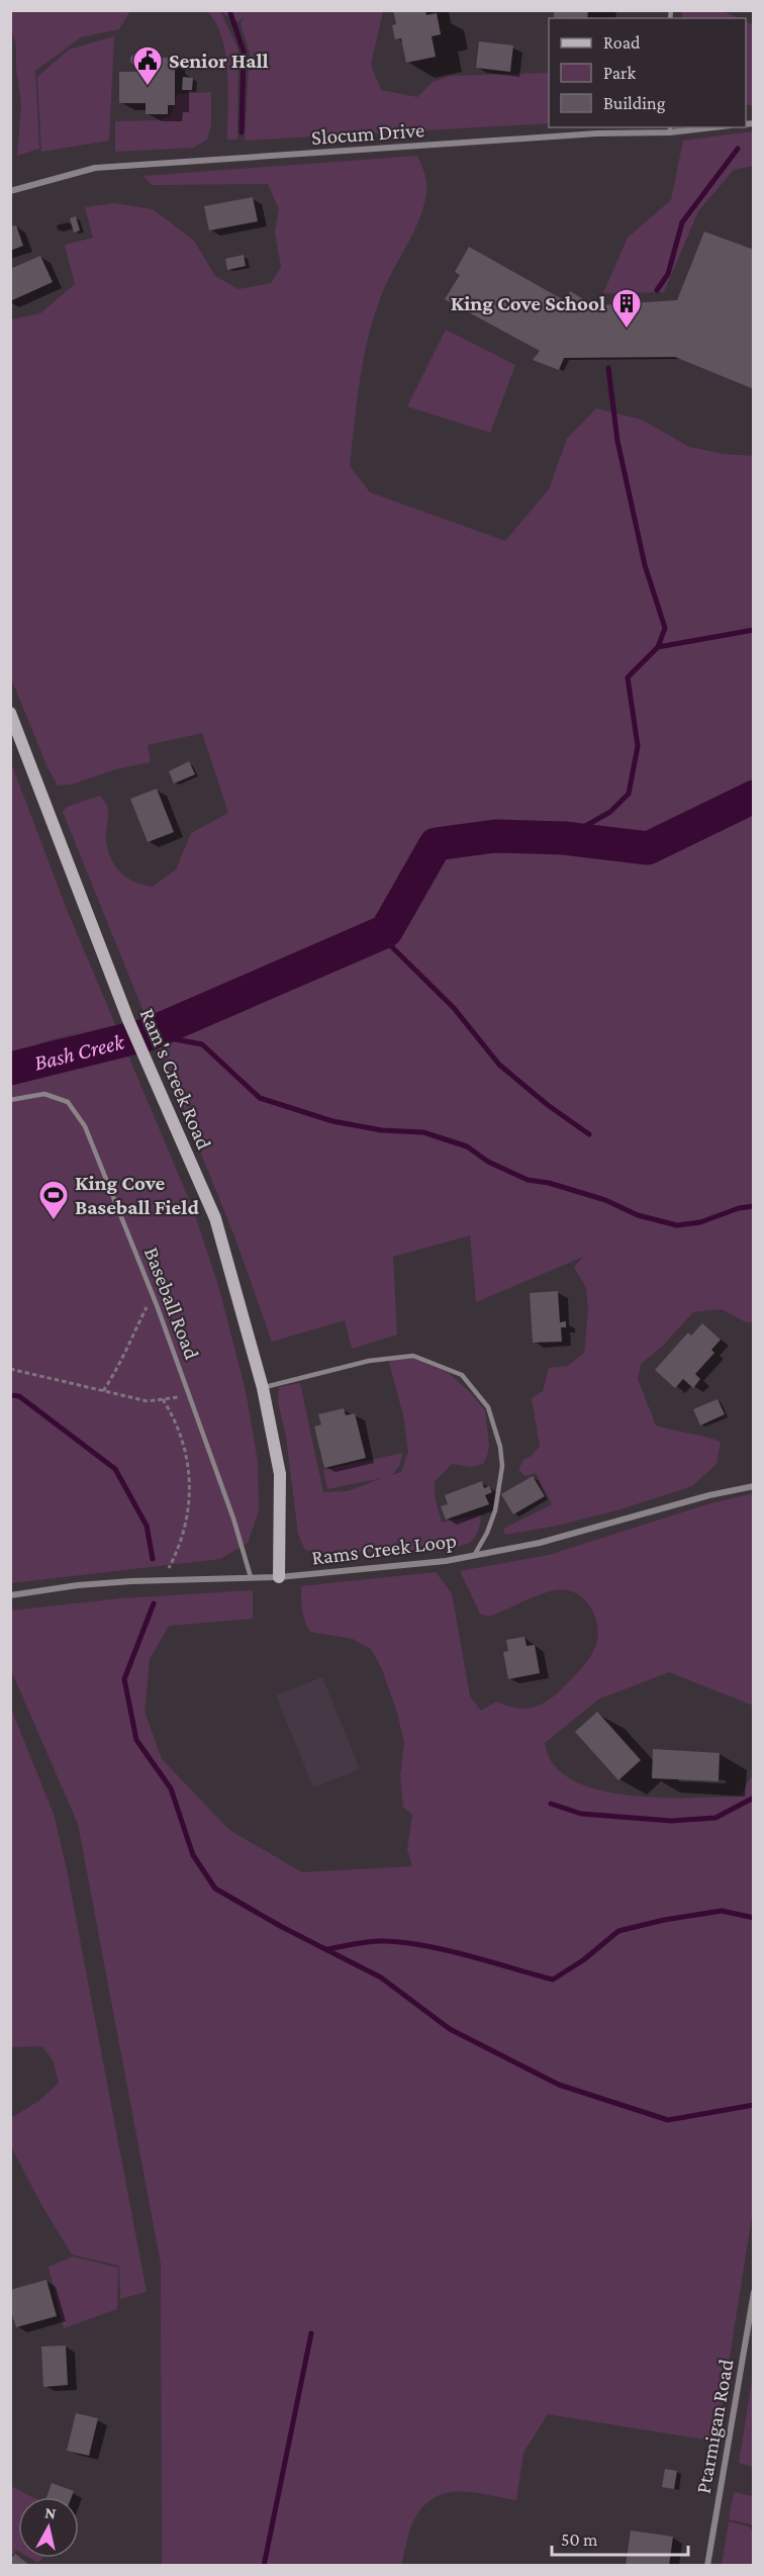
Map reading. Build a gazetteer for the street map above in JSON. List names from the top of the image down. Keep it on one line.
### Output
{"streets":{"street":["Slocum Drive","Ram's Creek Road","Rams Creek Loop","Ptarmigan Road"],"lane":["Baseball Road"]},"crossings":[["Ram's Creek Road","Rams Creek Loop"],["Baseball Road","Rams Creek Loop"]],"water":["Bash Creek"],"places":{"public building":["Senior Hall"],"building":["King Cove School"],"sports":["King Cove Baseball Field"]},"legend":["Road","Park","Building"],"scale_bar":"50 m","north":"top"}
